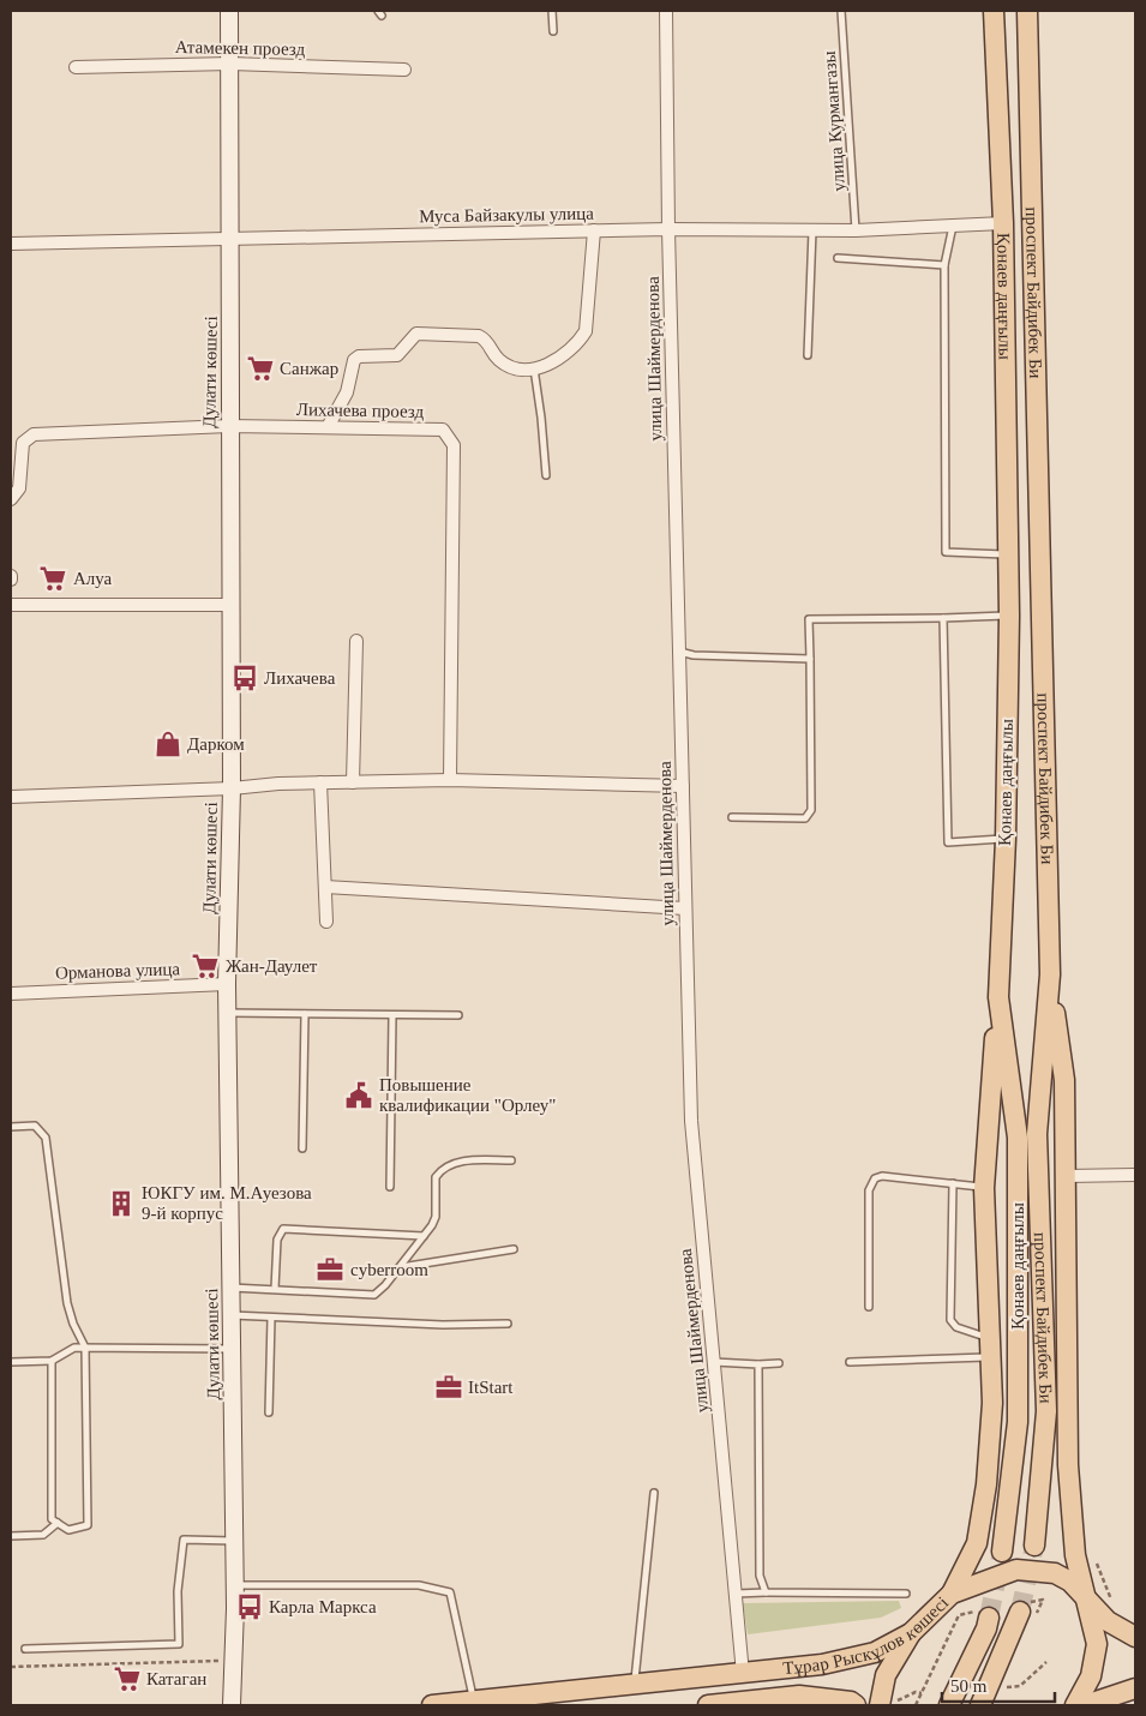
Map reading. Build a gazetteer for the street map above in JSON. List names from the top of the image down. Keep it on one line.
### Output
{"streets":{"main road":["проспект Байдибек Би","Қонаев даңғылы","Дулати көшесі","Тұрар Рыскұлов көшесі"],"street":["Атамекен проезд","Муса Байзакулы улица","улица Шаймерденова","Лихачева проезд","Орманова улица"],"lane":["улица Курмангазы"]},"crossings":[["Атамекен проезд","Дулати көшесі"],["улица Курмангазы","Муса Байзакулы улица"],["Муса Байзакулы улица","Қонаев даңғылы"],["Муса Байзакулы улица","улица Шаймерденова"],["Муса Байзакулы улица","Дулати көшесі"],["улица Шаймерденова","Тұрар Рыскұлов көшесі"],["Дулати көшесі","Лихачева проезд"],["Дулати көшесі","Орманова улица"]],"places":{"supermarket":["Санжар","Алуа","Жан-Даулет","Катаган"],"bus stop":["Лихачева","Карла Маркса"],"shop":["Дарком"],"public building":["Повышение квалификации \"Орлеу\""],"building":["ЮКГУ им. М.Ауезова 9-й корпус"],"office":["cyberroom","ItStart"]},"scale_bar":"50 m"}
